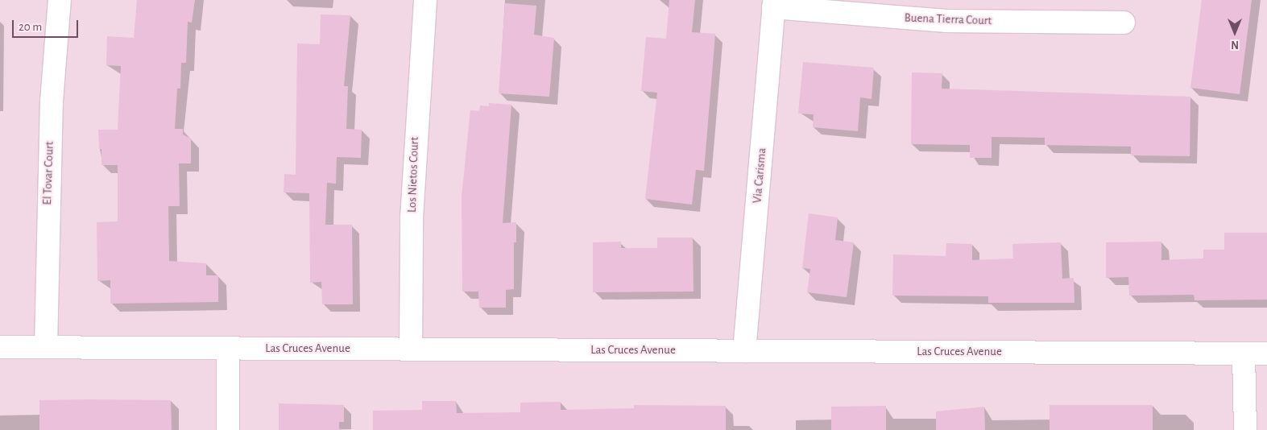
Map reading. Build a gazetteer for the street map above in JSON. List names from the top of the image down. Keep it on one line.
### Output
{"streets":{"street":["Buena Tierra Court","El Tovar Court","Los Nietos Court","Via Carisma","Las Cruces Avenue"]},"crossings":[["Buena Tierra Court","Via Carisma"],["El Tovar Court","Las Cruces Avenue"],["Los Nietos Court","Las Cruces Avenue"],["Via Carisma","Las Cruces Avenue"]],"scale_bar":"20 m","north":"bottom"}
